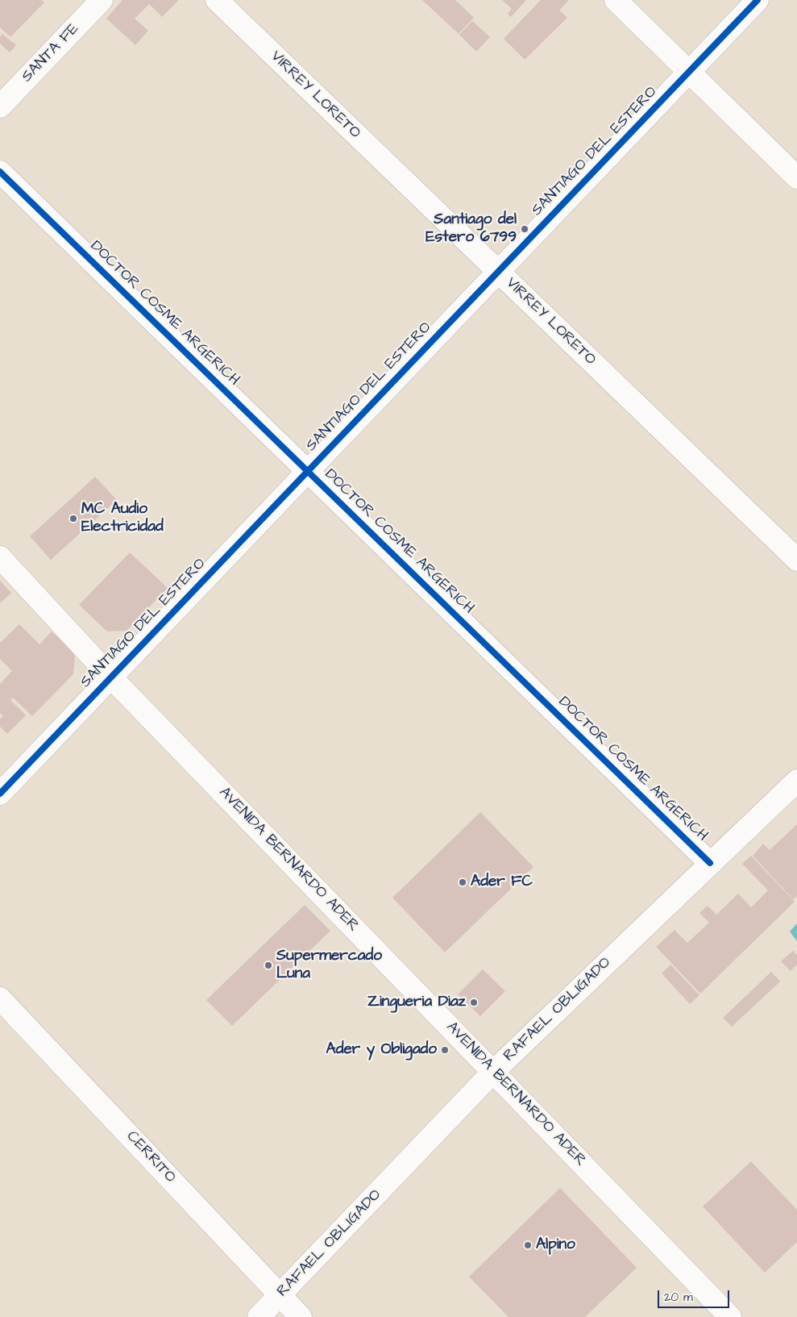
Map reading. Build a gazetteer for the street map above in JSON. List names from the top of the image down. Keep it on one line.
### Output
{"streets":{"street":["SANTA FE","VIRREY LORETO","SANTIAGO DEL ESTERO","DOCTOR COSME ARGERICH","AVENIDA BERNARDO ADER","RAFAEL OBLIGADO","CERRITO"]},"crossings":[["VIRREY LORETO","SANTIAGO DEL ESTERO"],["SANTIAGO DEL ESTERO","DOCTOR COSME ARGERICH"],["SANTIAGO DEL ESTERO","AVENIDA BERNARDO ADER"],["DOCTOR COSME ARGERICH","RAFAEL OBLIGADO"],["AVENIDA BERNARDO ADER","RAFAEL OBLIGADO"],["RAFAEL OBLIGADO","CERRITO"]],"places":["Santiago del Estero 6799","MC Audio Electricidad","Ader FC","Supermercado Luna","Zingueria Diaz","Ader y Obligado","Alpino"],"scale_bar":"20 m"}
